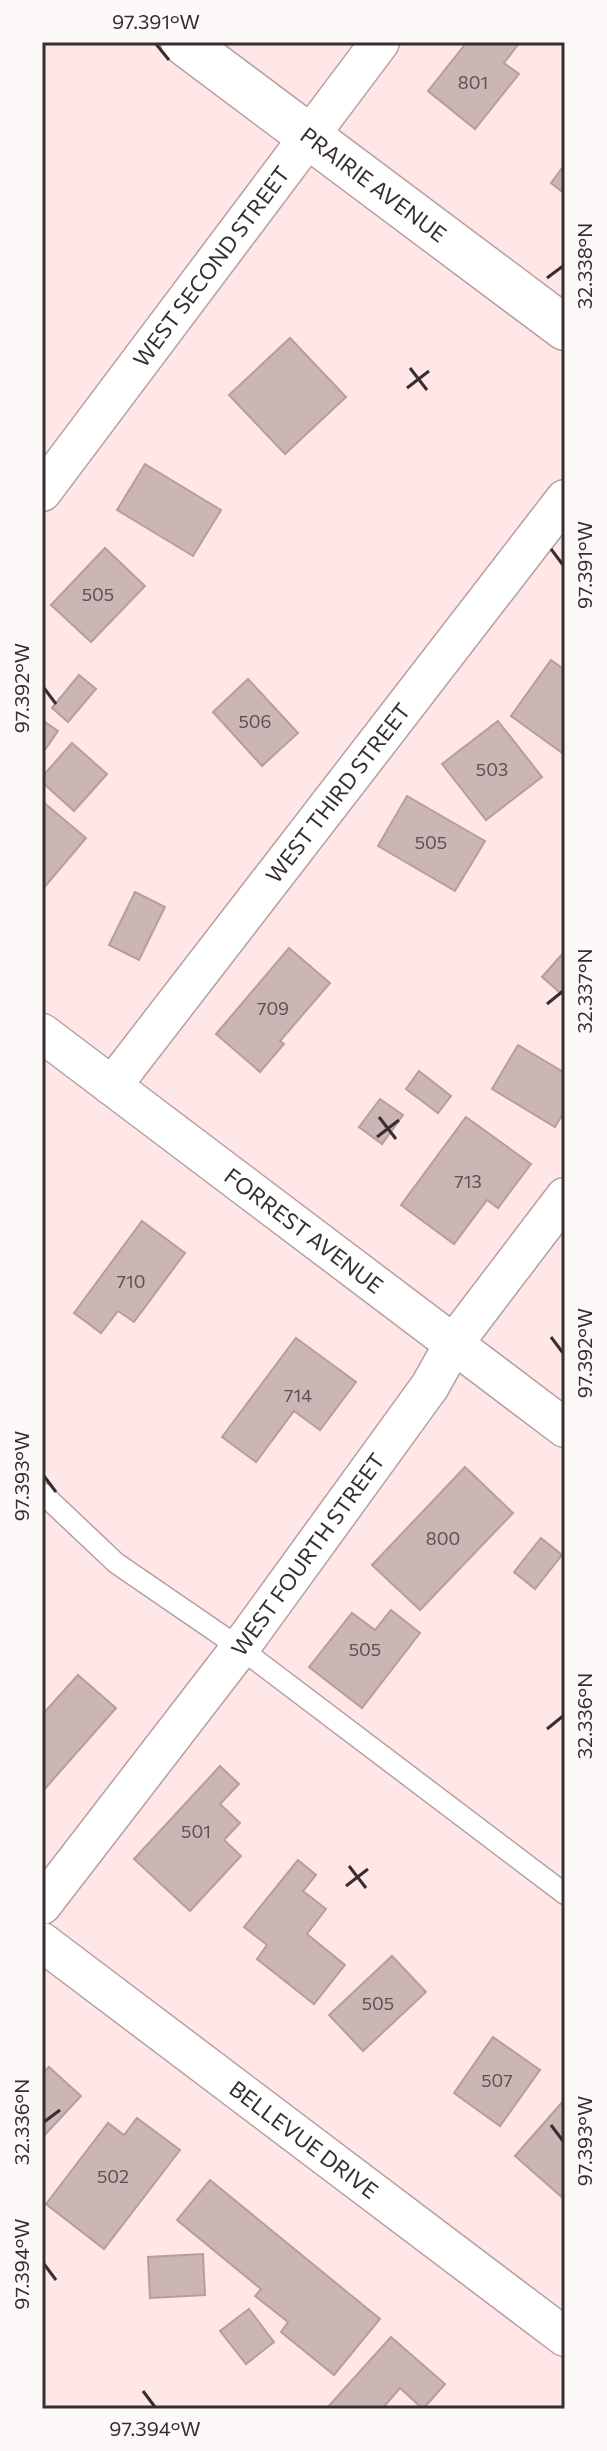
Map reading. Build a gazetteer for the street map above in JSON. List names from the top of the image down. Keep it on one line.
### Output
{"streets":{"street":["PRAIRIE AVENUE","WEST SECOND STREET","WEST THIRD STREET","FORREST AVENUE","WEST FOURTH STREET","BELLEVUE DRIVE"]},"crossings":[["PRAIRIE AVENUE","WEST SECOND STREET"],["WEST THIRD STREET","FORREST AVENUE"],["FORREST AVENUE","WEST FOURTH STREET"]],"house_numbers":["801","505","506","503","505","709","713","710","714","800","505","501","505","507","502"],"coordinates":["97.391°W","32.338°N","97.392°W","32.337°N","97.393°W","32.336°N","97.394°W"]}
